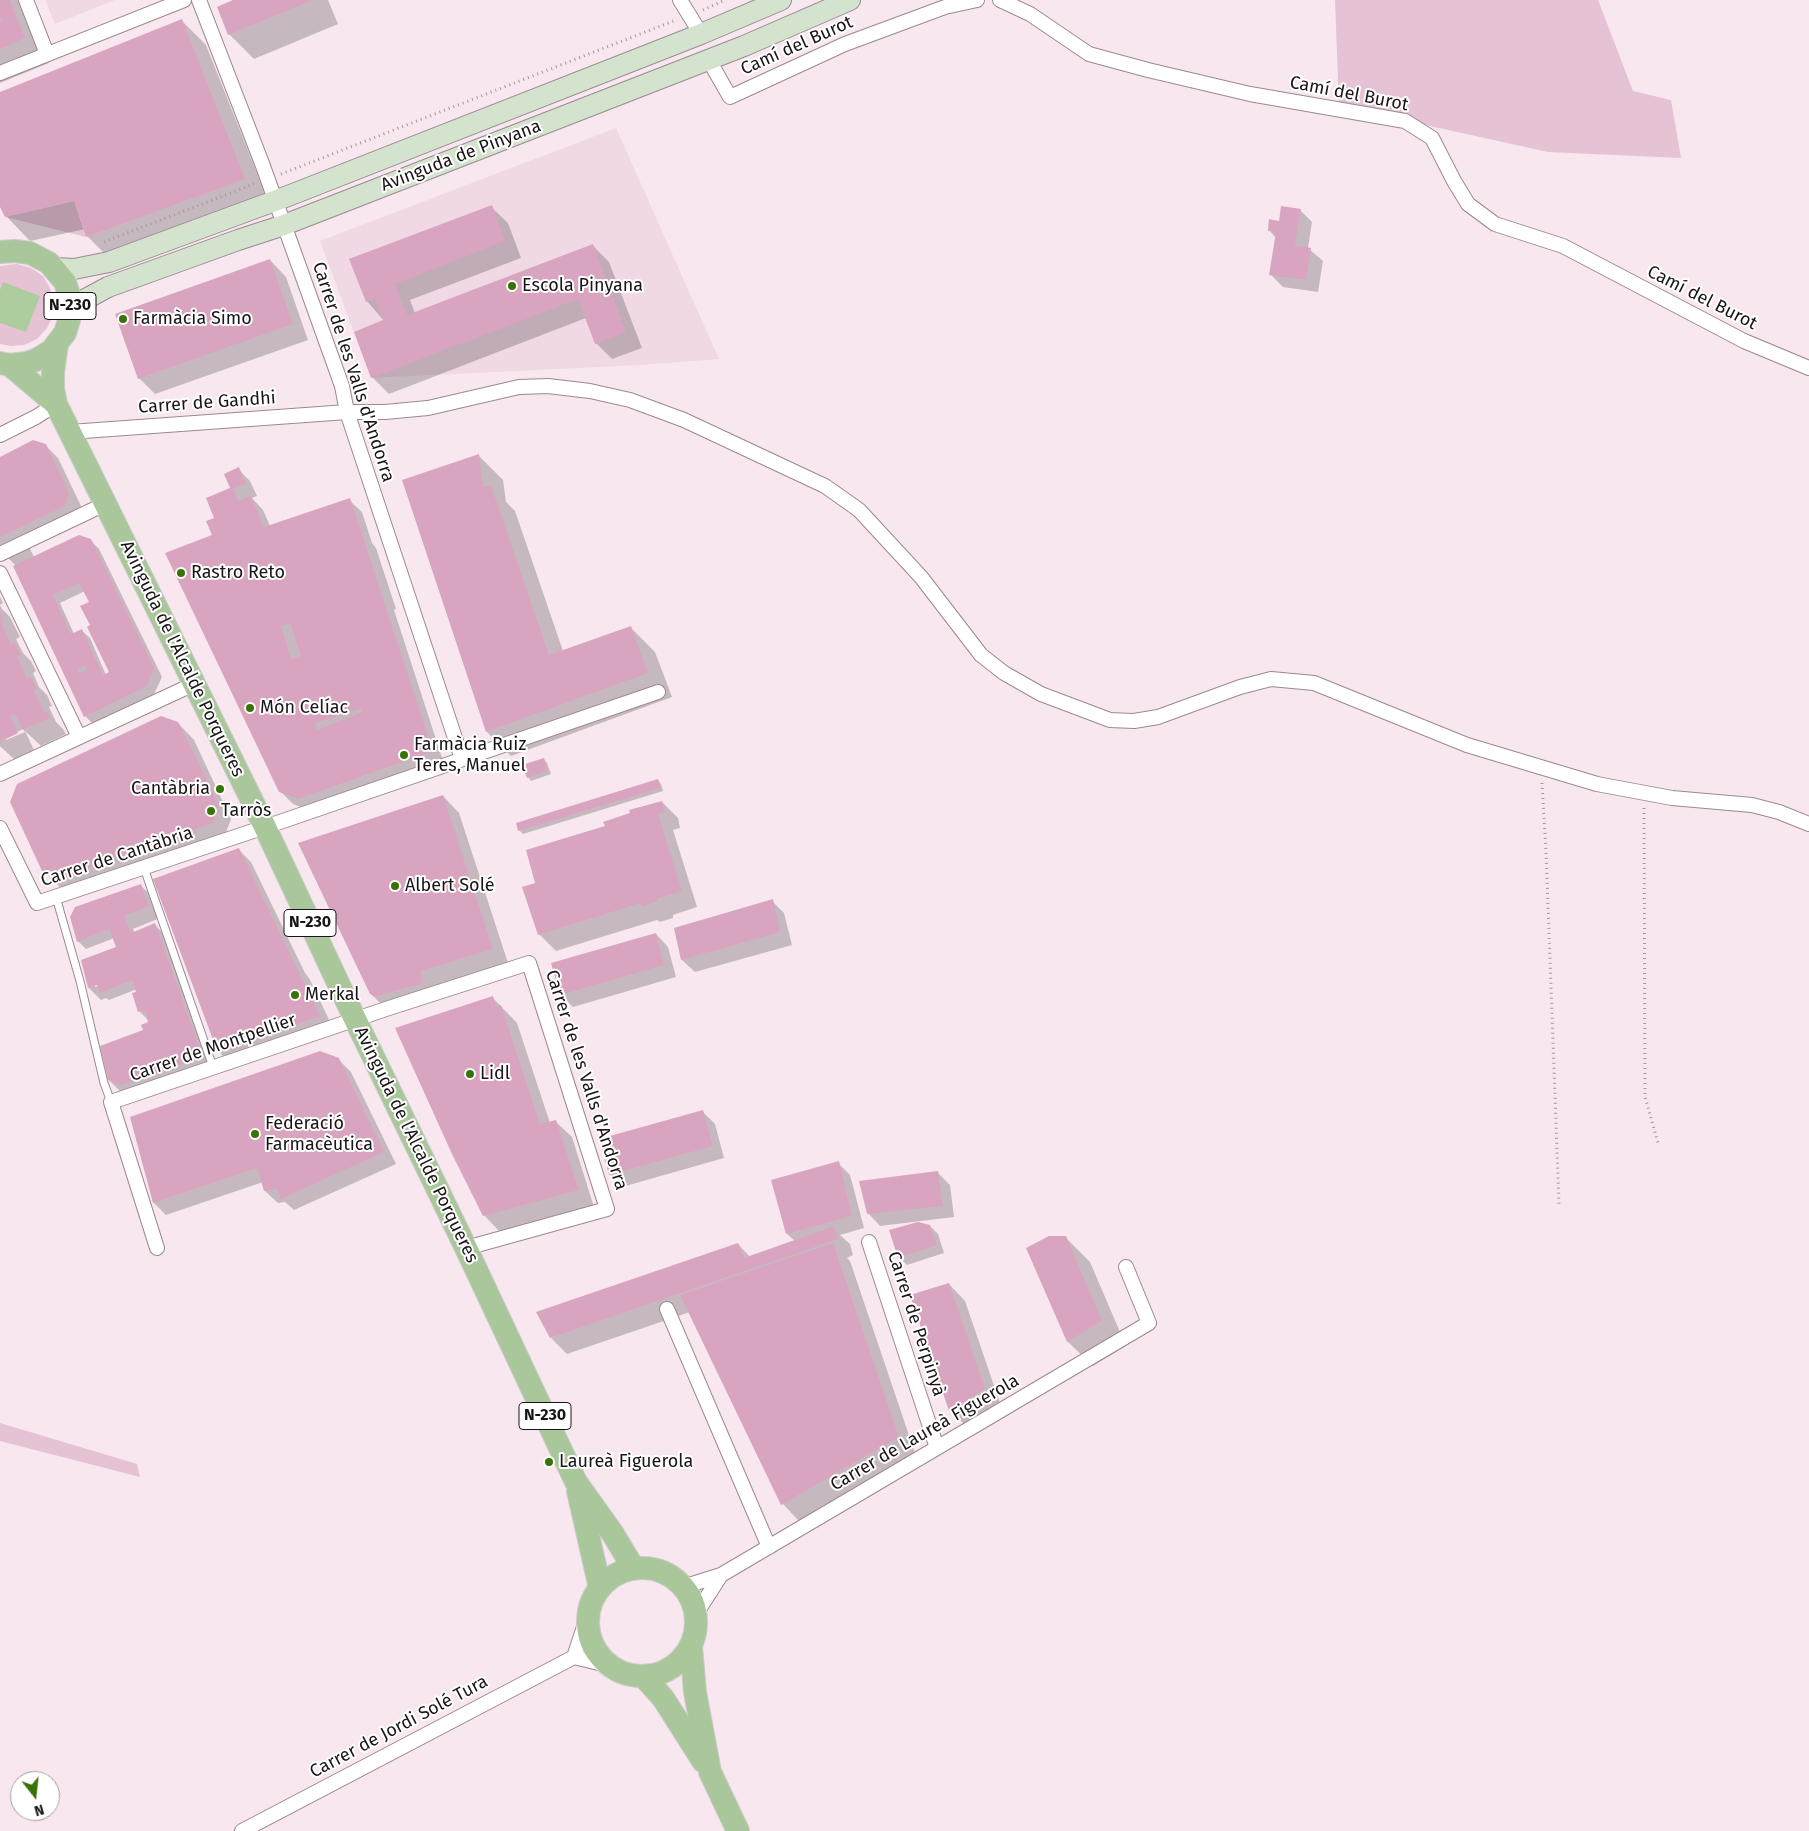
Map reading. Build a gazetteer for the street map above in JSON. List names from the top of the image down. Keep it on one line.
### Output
{"streets":{"main road":["N-230","Avinguda de l'Alcalde Porqueres"],"street":["Camí del Burot","Avinguda de Pinyana","Carrer de les Valls d'Andorra","Carrer de Gandhi","Carrer de Cantàbria","Carrer de Montpellier","Carrer de Perpinyà","Carrer de Laureà Figuerola","Carrer de Jordi Solé Tura"]},"crossings":[["Camí del Burot","Avinguda de Pinyana"],["Avinguda de Pinyana","N-230"],["Avinguda de Pinyana","Carrer de les Valls d'Andorra"],["N-230","Avinguda de l'Alcalde Porqueres"],["N-230","Carrer de Laureà Figuerola"],["Carrer de les Valls d'Andorra","Carrer de Gandhi"],["Carrer de les Valls d'Andorra","Avinguda de l'Alcalde Porqueres"],["Carrer de les Valls d'Andorra","Carrer de Cantàbria"],["Carrer de les Valls d'Andorra","Carrer de Montpellier"],["Carrer de Gandhi","Avinguda de l'Alcalde Porqueres"],["Avinguda de l'Alcalde Porqueres","Carrer de Cantàbria"],["Avinguda de l'Alcalde Porqueres","Carrer de Montpellier"],["Carrer de Perpinyà","Carrer de Laureà Figuerola"]],"places":["Escola Pinyana","Farmàcia Simo","Rastro Reto","Món Celíac","Farmàcia Ruiz Teres, Manuel","Cantàbria","Tarròs","Albert Solé","Merkal","Lidl","Federació Farmacèutica","Laureà Figuerola"],"north":"bottom"}
